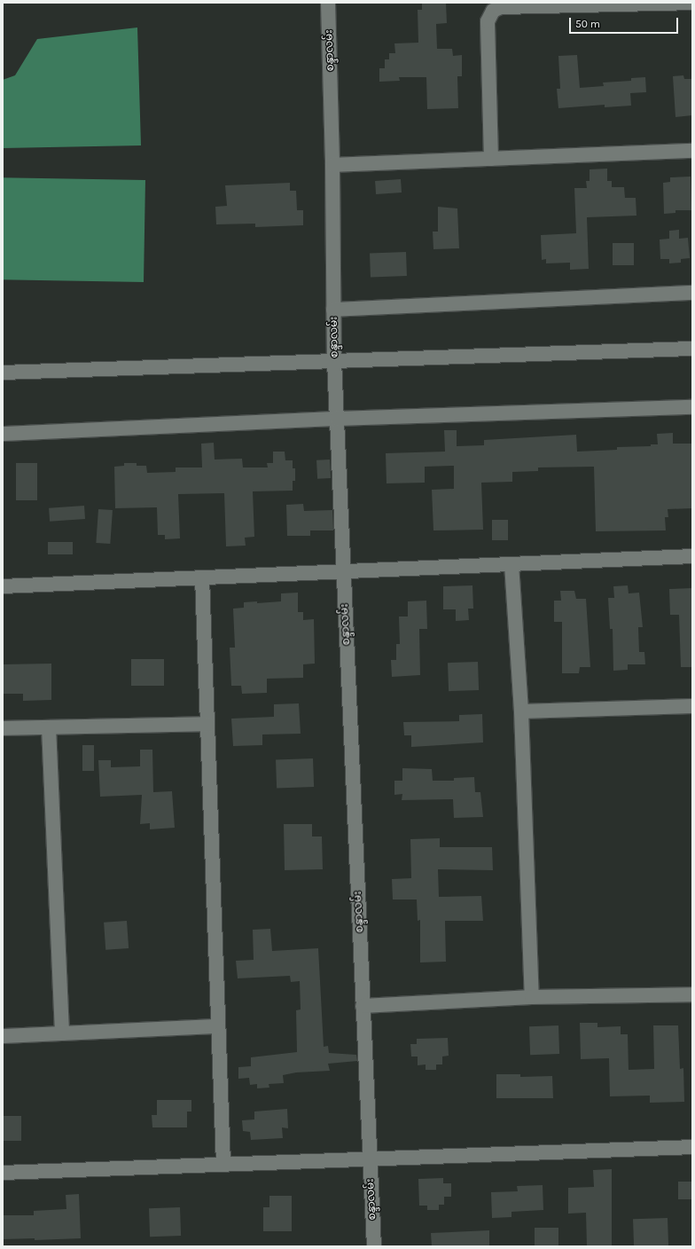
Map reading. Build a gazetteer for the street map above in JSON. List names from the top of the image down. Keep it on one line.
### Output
{"streets":{"street":["စန္ဒာလမ်း"]},"scale_bar":"50 m"}
